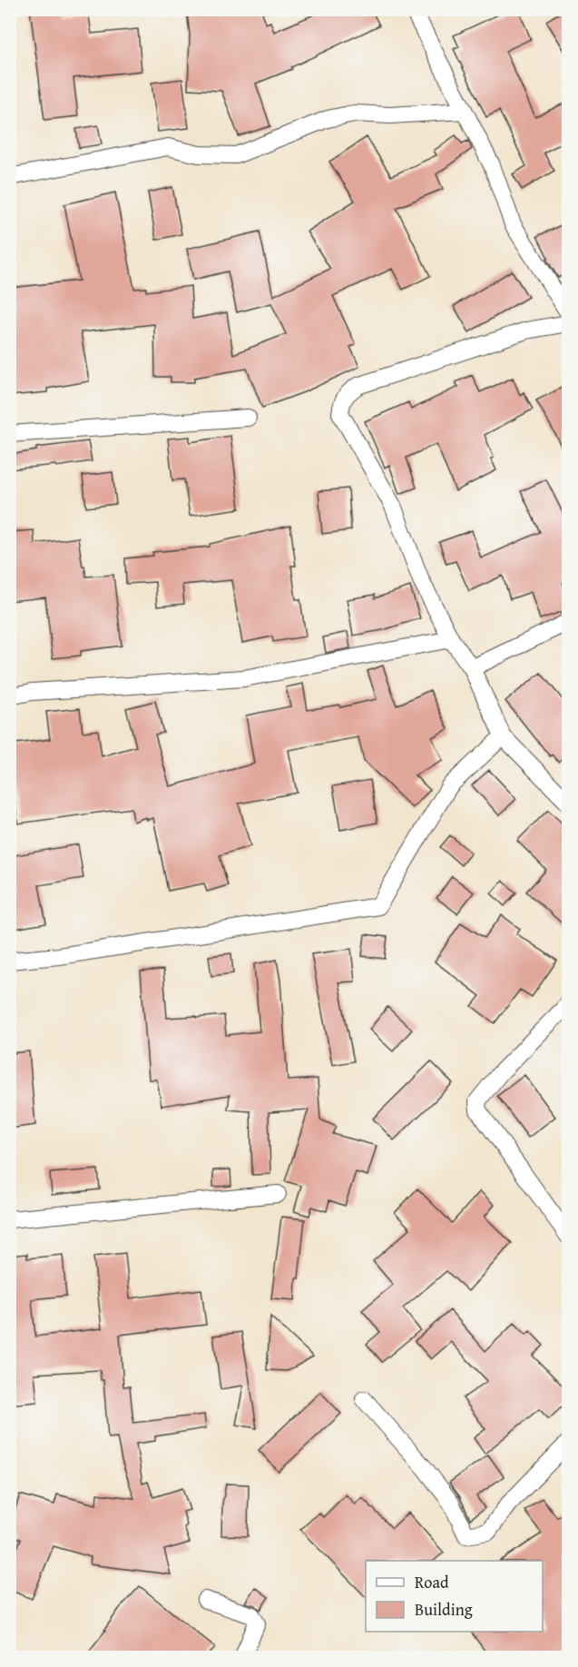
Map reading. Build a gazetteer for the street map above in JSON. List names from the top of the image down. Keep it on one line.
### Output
{"legend":["Road","Building"]}
